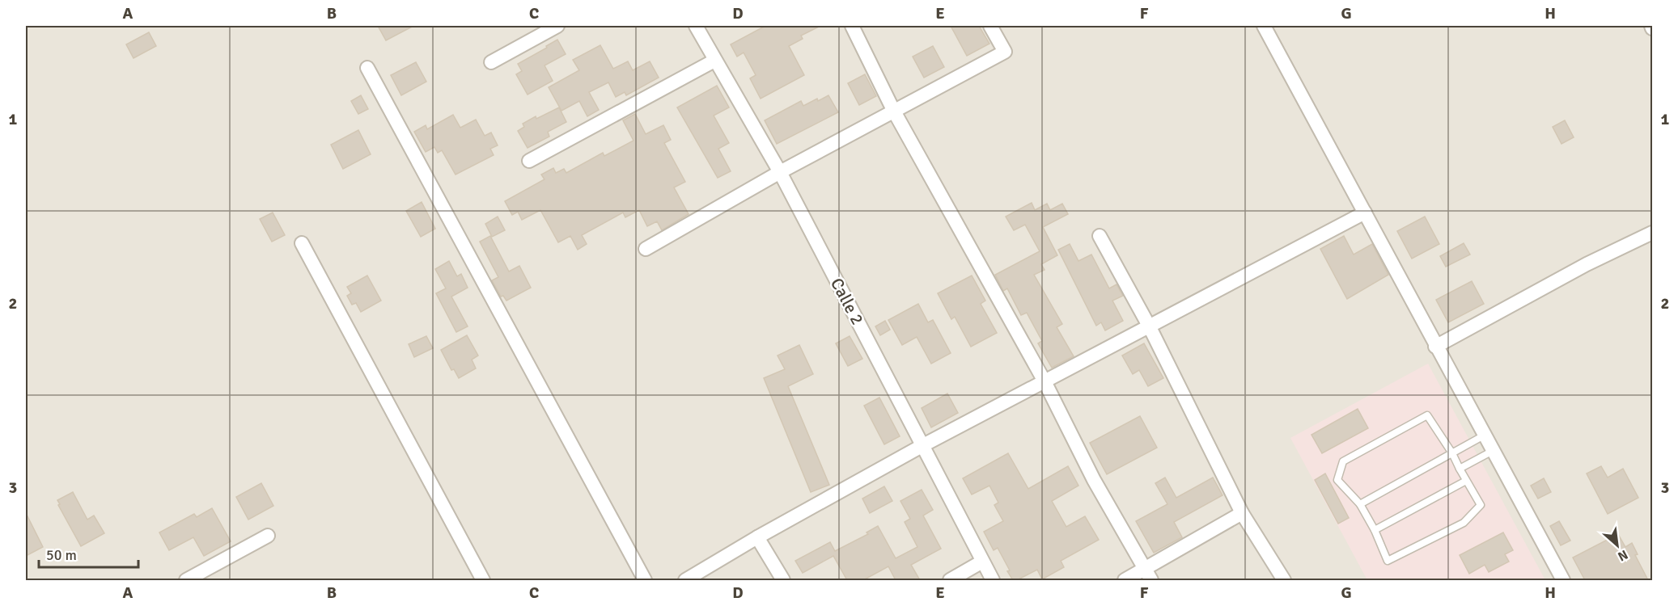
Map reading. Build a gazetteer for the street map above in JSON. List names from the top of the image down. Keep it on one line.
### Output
{"streets":{"street":["Calle 2"]},"scale_bar":"50 m","north":"bottom right","grid":{"columns":["A","B","C","D","E","F","G","H"],"rows":["1","2","3"]}}
